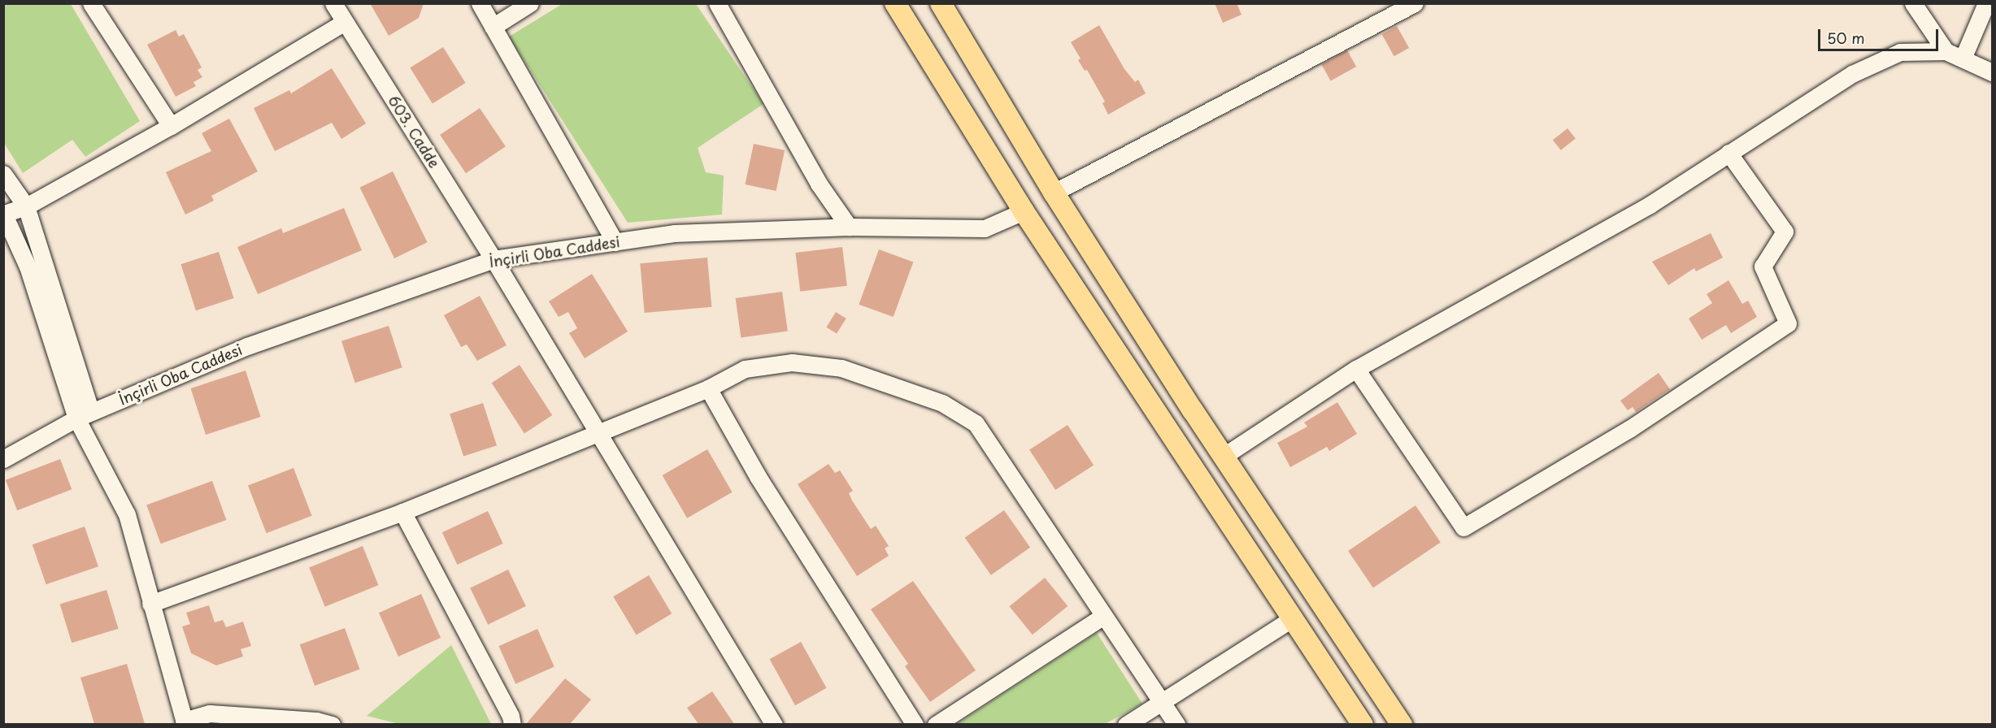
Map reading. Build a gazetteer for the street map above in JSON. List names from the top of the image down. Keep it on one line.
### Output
{"streets":{"street":["603. Cadde","İnçirli Oba Caddesi"]},"crossings":[["603. Cadde","İnçirli Oba Caddesi"]],"scale_bar":"50 m"}
